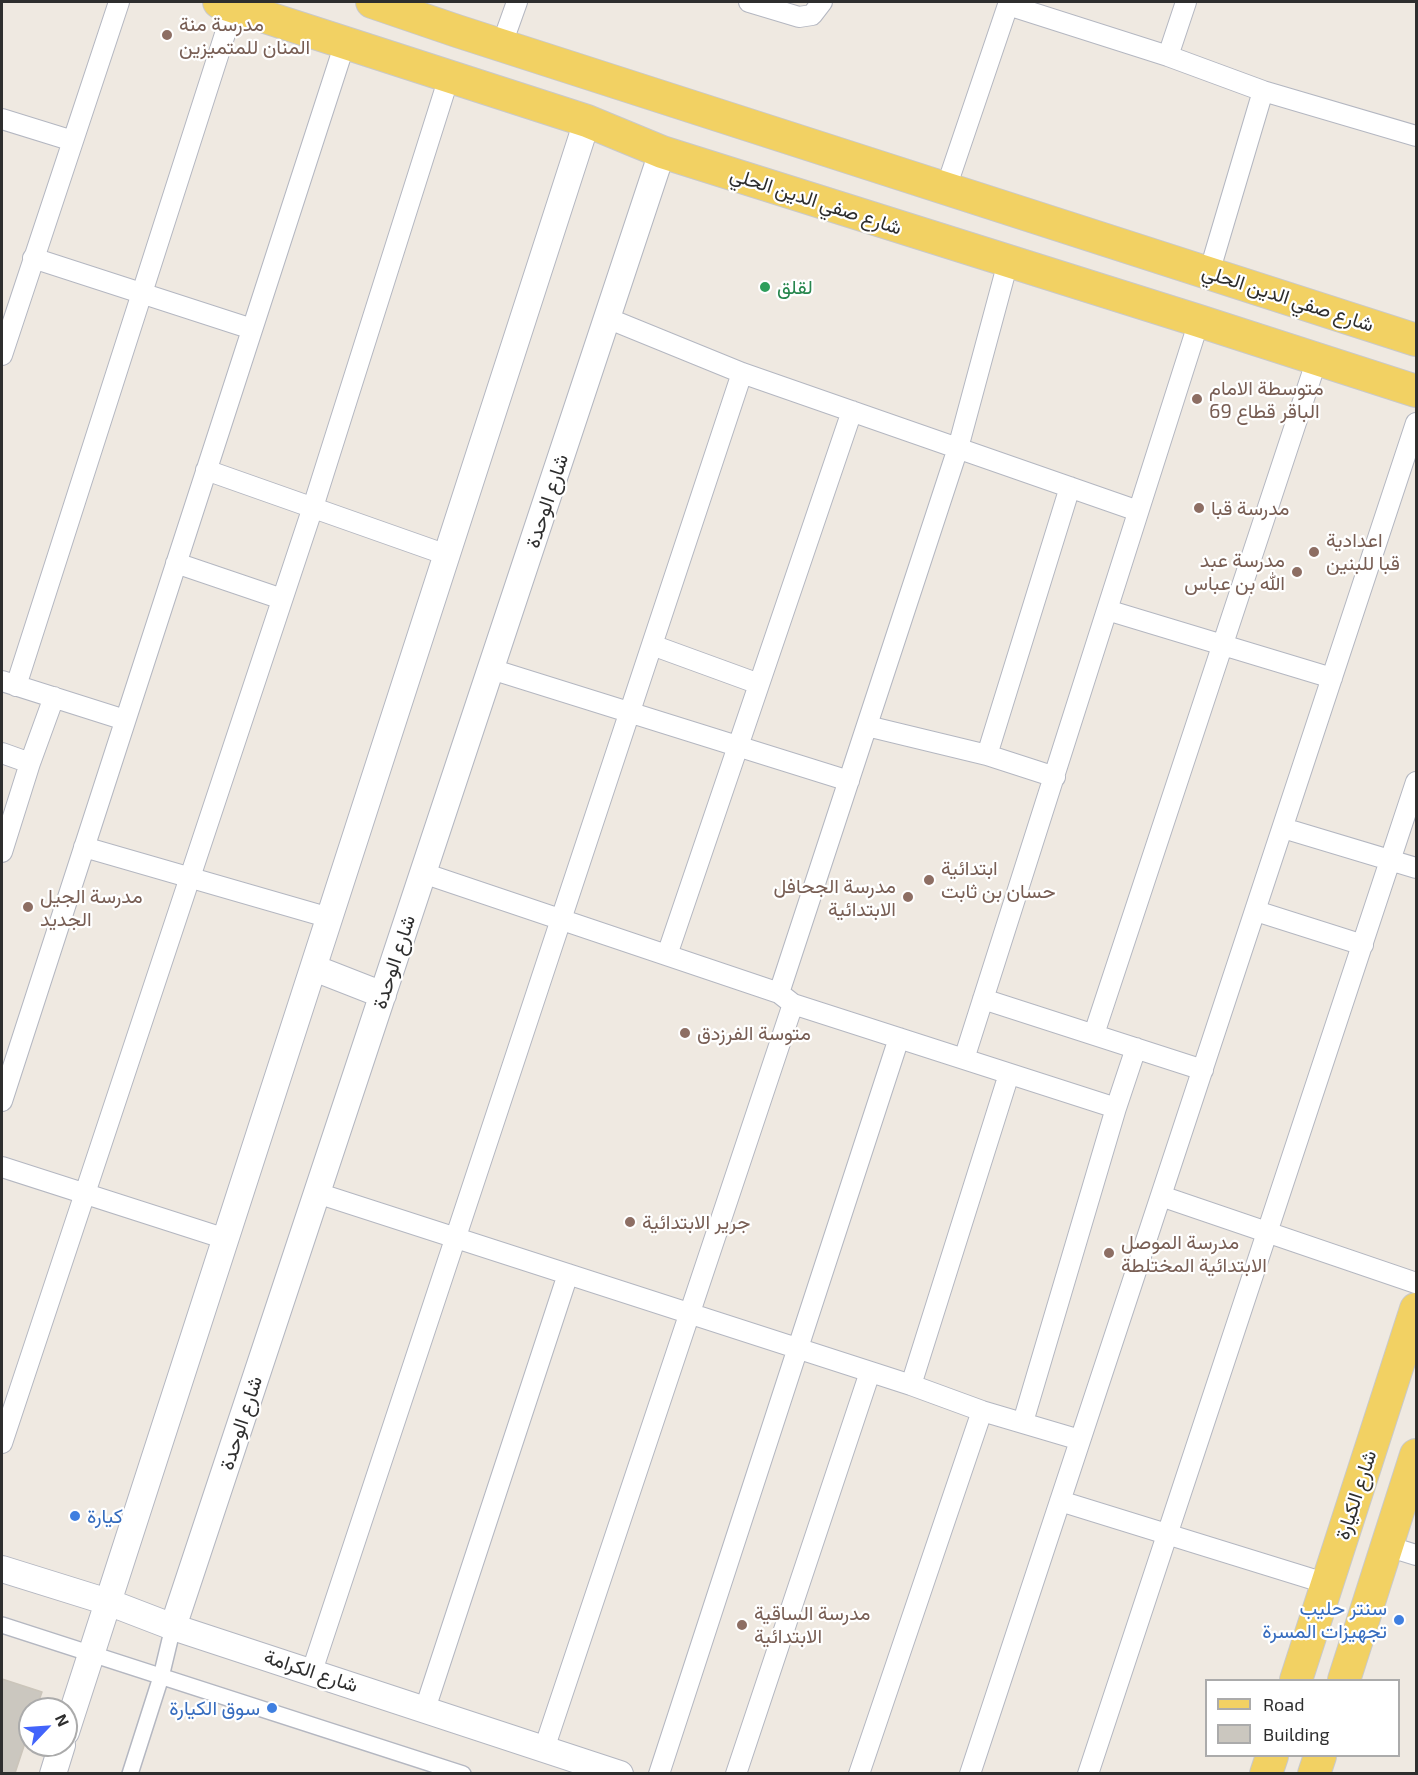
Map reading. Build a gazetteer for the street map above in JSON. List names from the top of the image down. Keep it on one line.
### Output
{"streets":{"main road":["شارع صفي الدين الحلي","شارع الكيارة"],"street":["شارع الوحدة","شارع الكرامة"]},"crossings":[["شارع صفي الدين الحلي","شارع الوحدة"],["شارع الوحدة","شارع الكرامة"]],"places":["مدرسة منة المنان للمتميزين","لقلق","متوسطة الامام الباقر قطاع 69","مدرسة قبا","اعدادية قبا للبنين","مدرسة عبد الله بن عباس","ابتدائية حسان بن ثابت","مدرسة الجحافل الابتدائية","مدرسة الجيل الجديد","متوسة الفرزدق","جرير الابتدائية","مدرسة الموصل الابتدائية المختلطة","كيارة","سنتر حليب تجهيزات المسرة","مدرسة الساقية الابتدائية","سوق الكيارة"],"legend":["Road","Building"],"north":"top right"}
